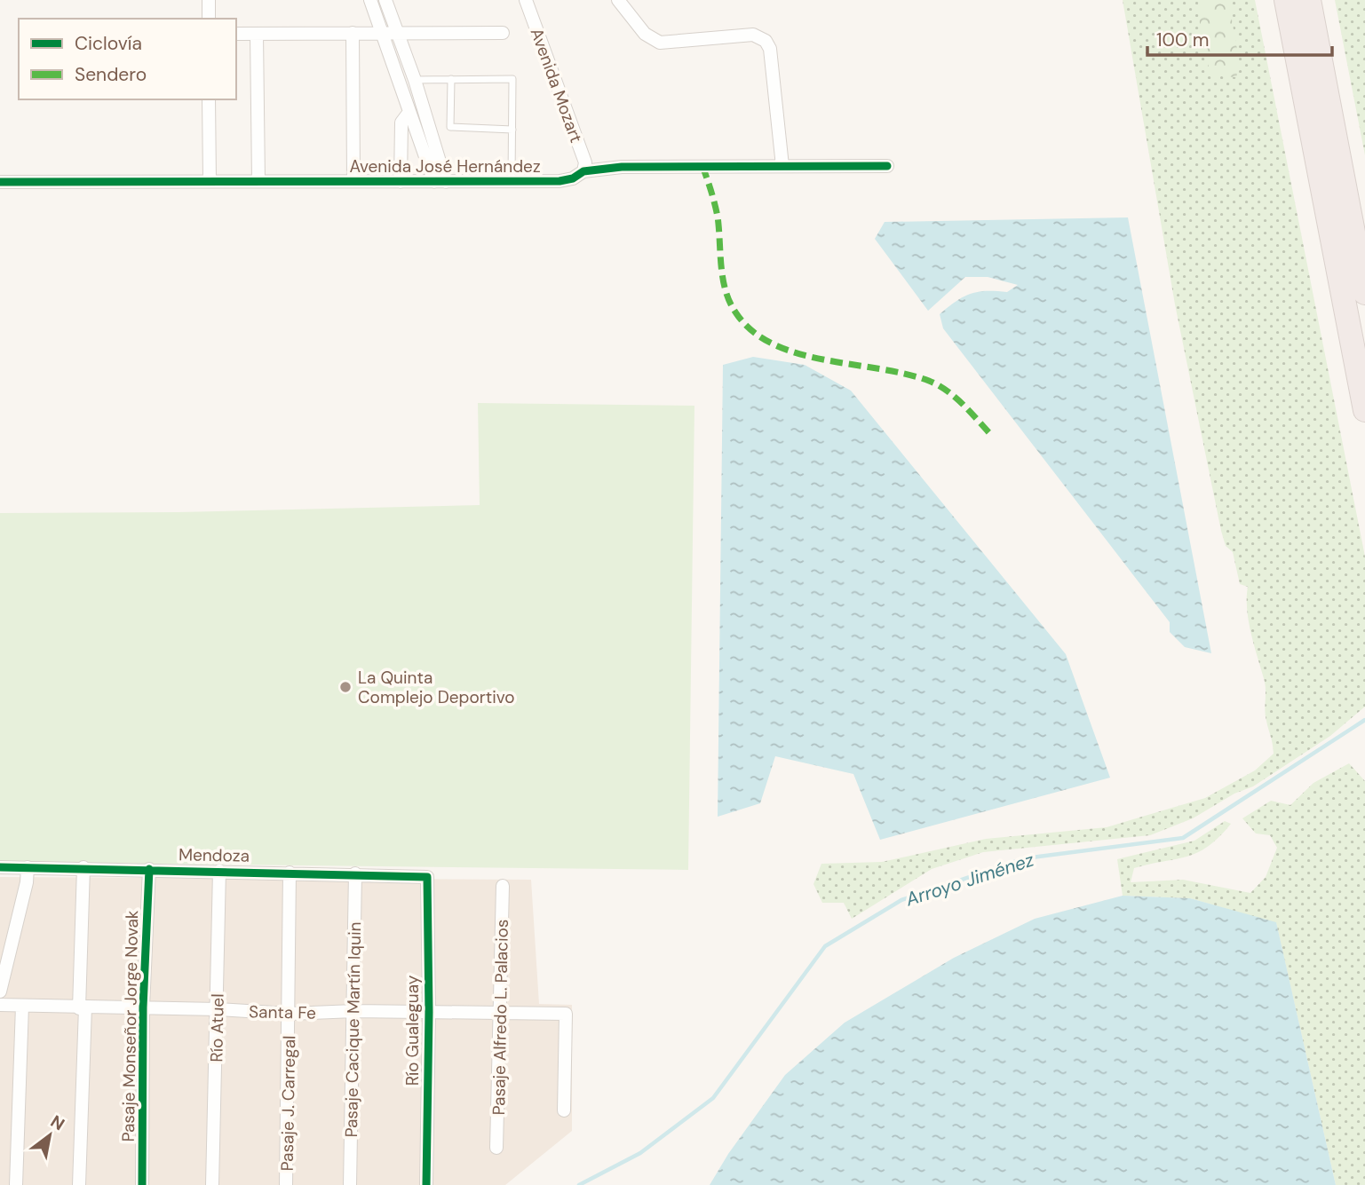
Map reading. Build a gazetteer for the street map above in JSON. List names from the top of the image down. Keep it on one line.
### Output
{"streets":{"street":["Avenida Mozart","Avenida José Hernández","Mendoza","Santa Fe","Pasaje Alfredo L. Palacios","Pasaje Monseñor Jorge Novak","Río Atuel","Pasaje Cacique Martín Iquin","Río Gualeguay","Pasaje J. Carregal"]},"crossings":[["Avenida Mozart","Avenida José Hernández"],["Mendoza","Pasaje Monseñor Jorge Novak"],["Mendoza","Río Atuel"],["Mendoza","Pasaje Cacique Martín Iquin"],["Mendoza","Río Gualeguay"],["Mendoza","Pasaje J. Carregal"],["Santa Fe","Pasaje Alfredo L. Palacios"],["Santa Fe","Pasaje Monseñor Jorge Novak"],["Santa Fe","Río Atuel"],["Santa Fe","Pasaje Cacique Martín Iquin"],["Santa Fe","Río Gualeguay"],["Santa Fe","Pasaje J. Carregal"]],"water":["Arroyo Jiménez"],"places":["La Quinta Complejo Deportivo"],"legend":["Ciclovía","Sendero"],"scale_bar":"100 m","north":"top right"}
